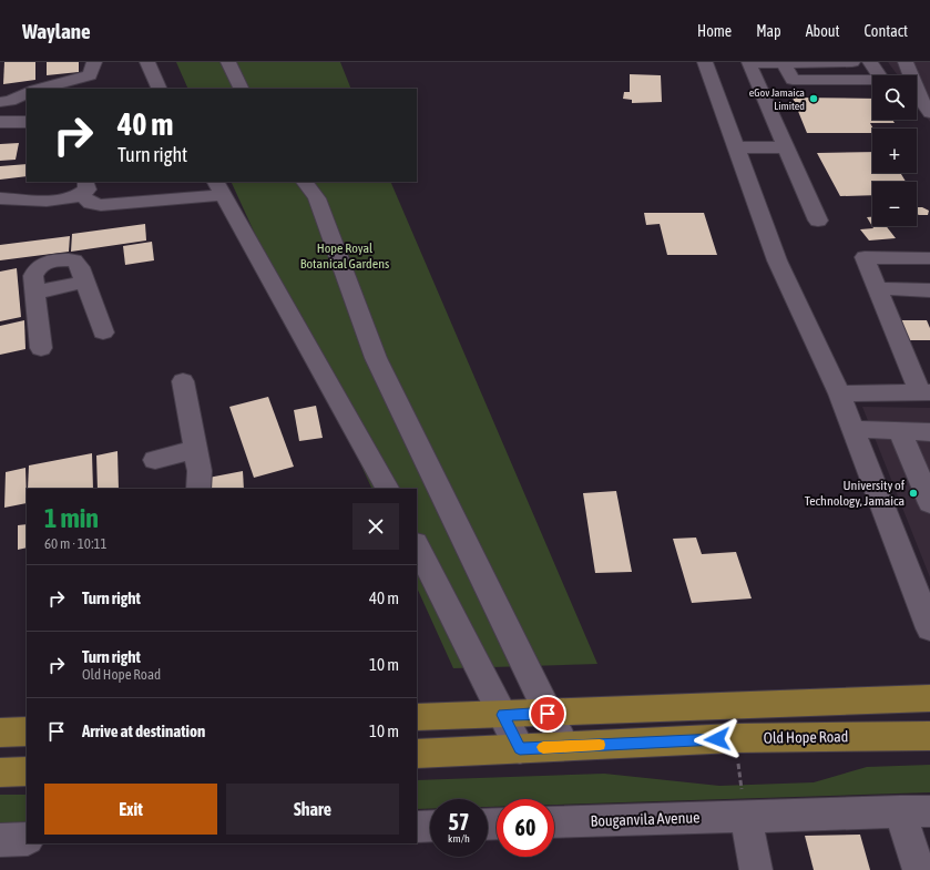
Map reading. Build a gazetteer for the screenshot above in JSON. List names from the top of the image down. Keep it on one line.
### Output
{"streets":{"main road":["Old Hope Road"],"street":["Bouganvila Avenue"]},"parks":["Hope Royal Botanical Gardens"],"places":["eGov Jamaica Limited","University of Technology, Jamaica"],"page":{"header":"Waylane","nav":["Home","Map","About","Contact"],"map_buttons":["+","−"],"turn":["40 m","Turn right"],"heading":["1 min","60 m · 10:11"],"list":[{"name":"Turn right","value":"40 m"},{"name":"Turn right","note":"Old Hope Road","value":"10 m"},{"name":"Arrive at destination","value":"10 m"}],"buttons":["Exit","Share"],"speed":"57 km/h","limit":"60"}}
